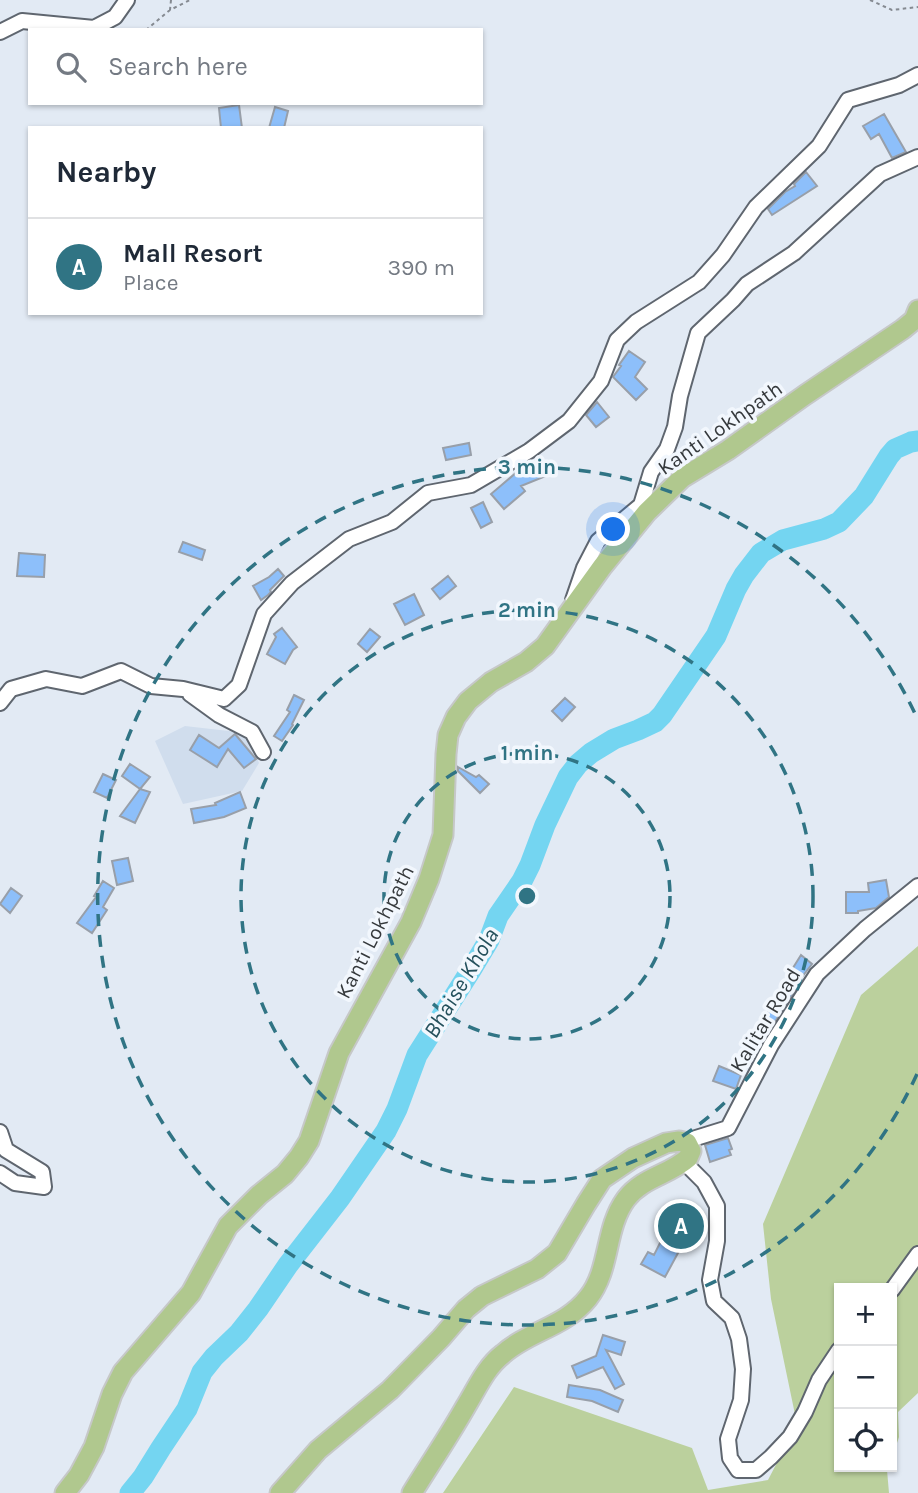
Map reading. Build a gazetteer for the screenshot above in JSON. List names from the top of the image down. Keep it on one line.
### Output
{"streets":{"main road":["Kanti Lokhpath"],"street":["Kalitar Road"]},"water":["Bhaise Khola"],"page":{"search":"Search here","heading":"Nearby","list":[{"mark":"A","name":"Mall Resort","note":"Place","value":"390 m"}],"pins":"A","map_buttons":["+","−"]},"rings":["3 min","2 min","1 min"]}
